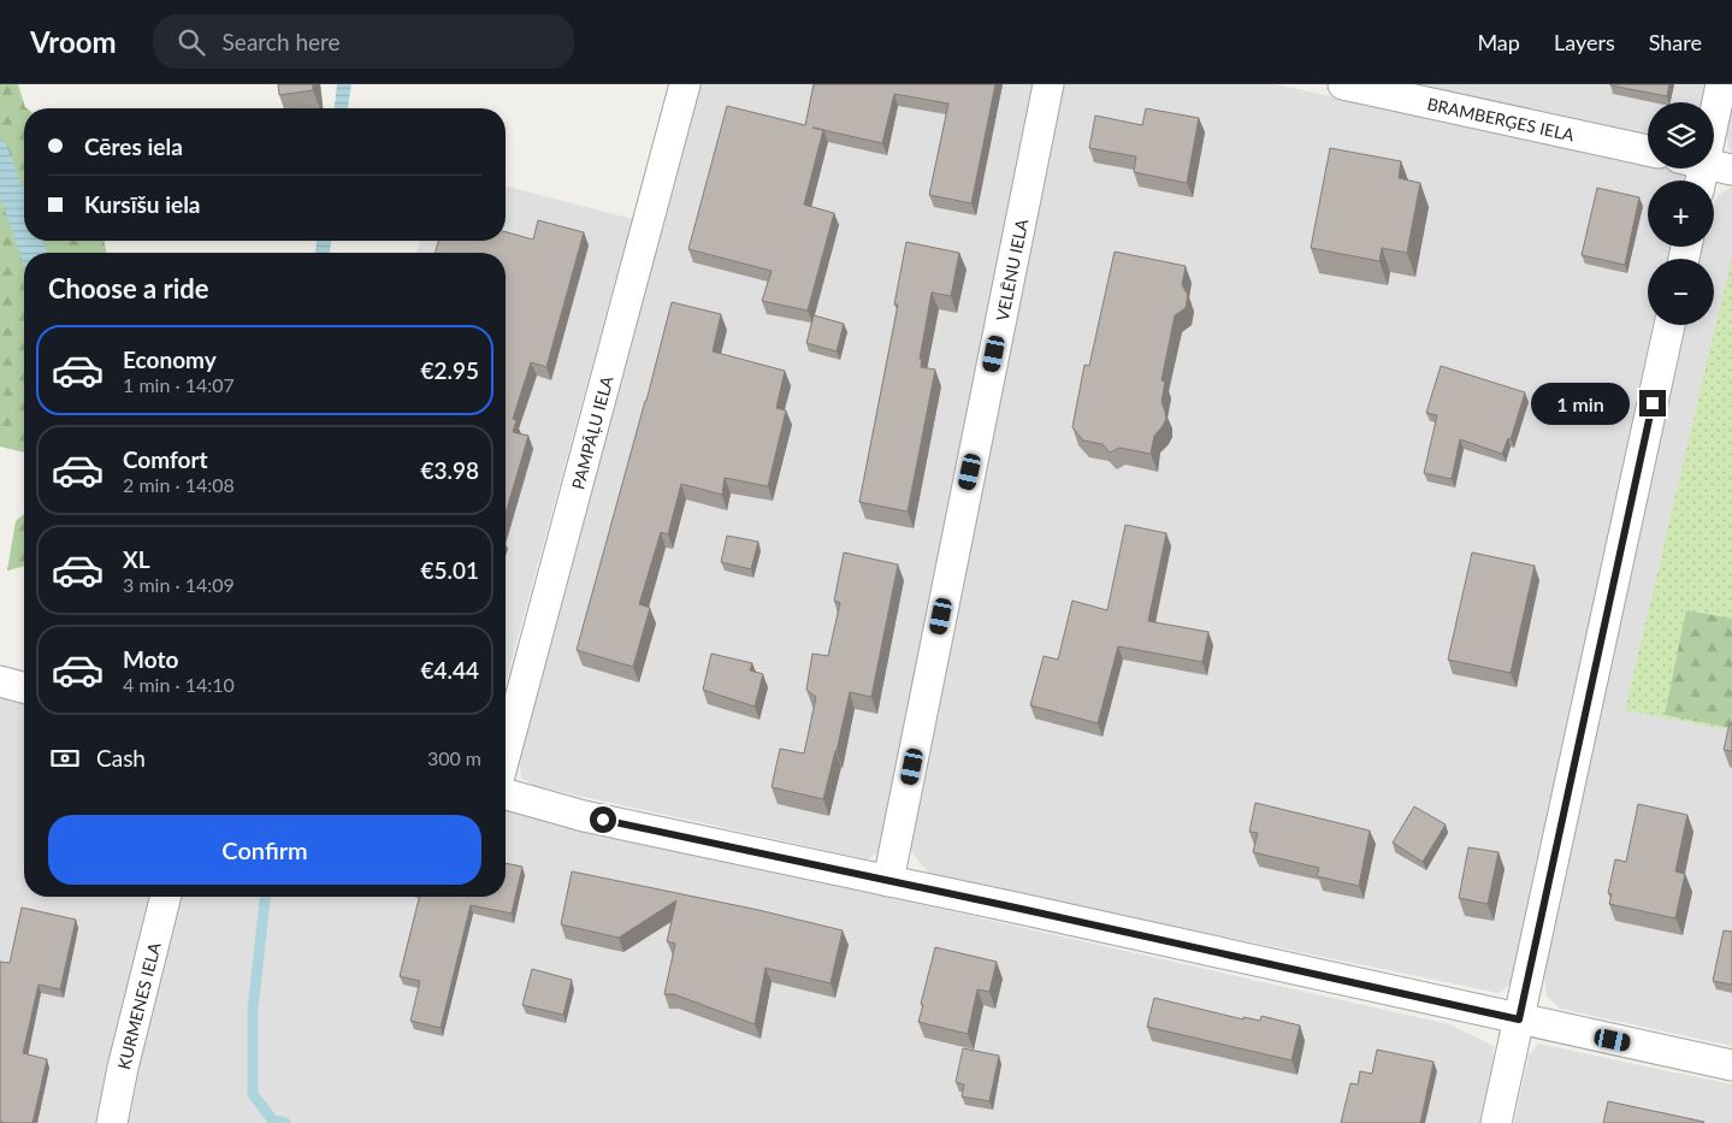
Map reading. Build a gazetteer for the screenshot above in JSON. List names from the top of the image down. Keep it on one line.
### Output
{"streets":{"street":["BRAMBERĢES IELA","VELĒNU IELA","PAMPĀĻU IELA","KURMENES IELA"]},"page":{"header":"Vroom","search":"Search here","nav":["Map","Layers","Share"],"map_buttons":["+","−"],"banner":["Cēres iela","Kursīšu iela"],"heading":"Choose a ride","list":[{"name":"Economy","note":"1 min · 14:07","value":"€2.95"},{"name":"Comfort","note":"2 min · 14:08","value":"€3.98"},{"name":"XL","note":"3 min · 14:09","value":"€5.01"},{"name":"Moto","note":"4 min · 14:10","value":"€4.44"}],"bubble":"1 min","pay":["Cash","300 m"],"buttons":"Confirm"}}
